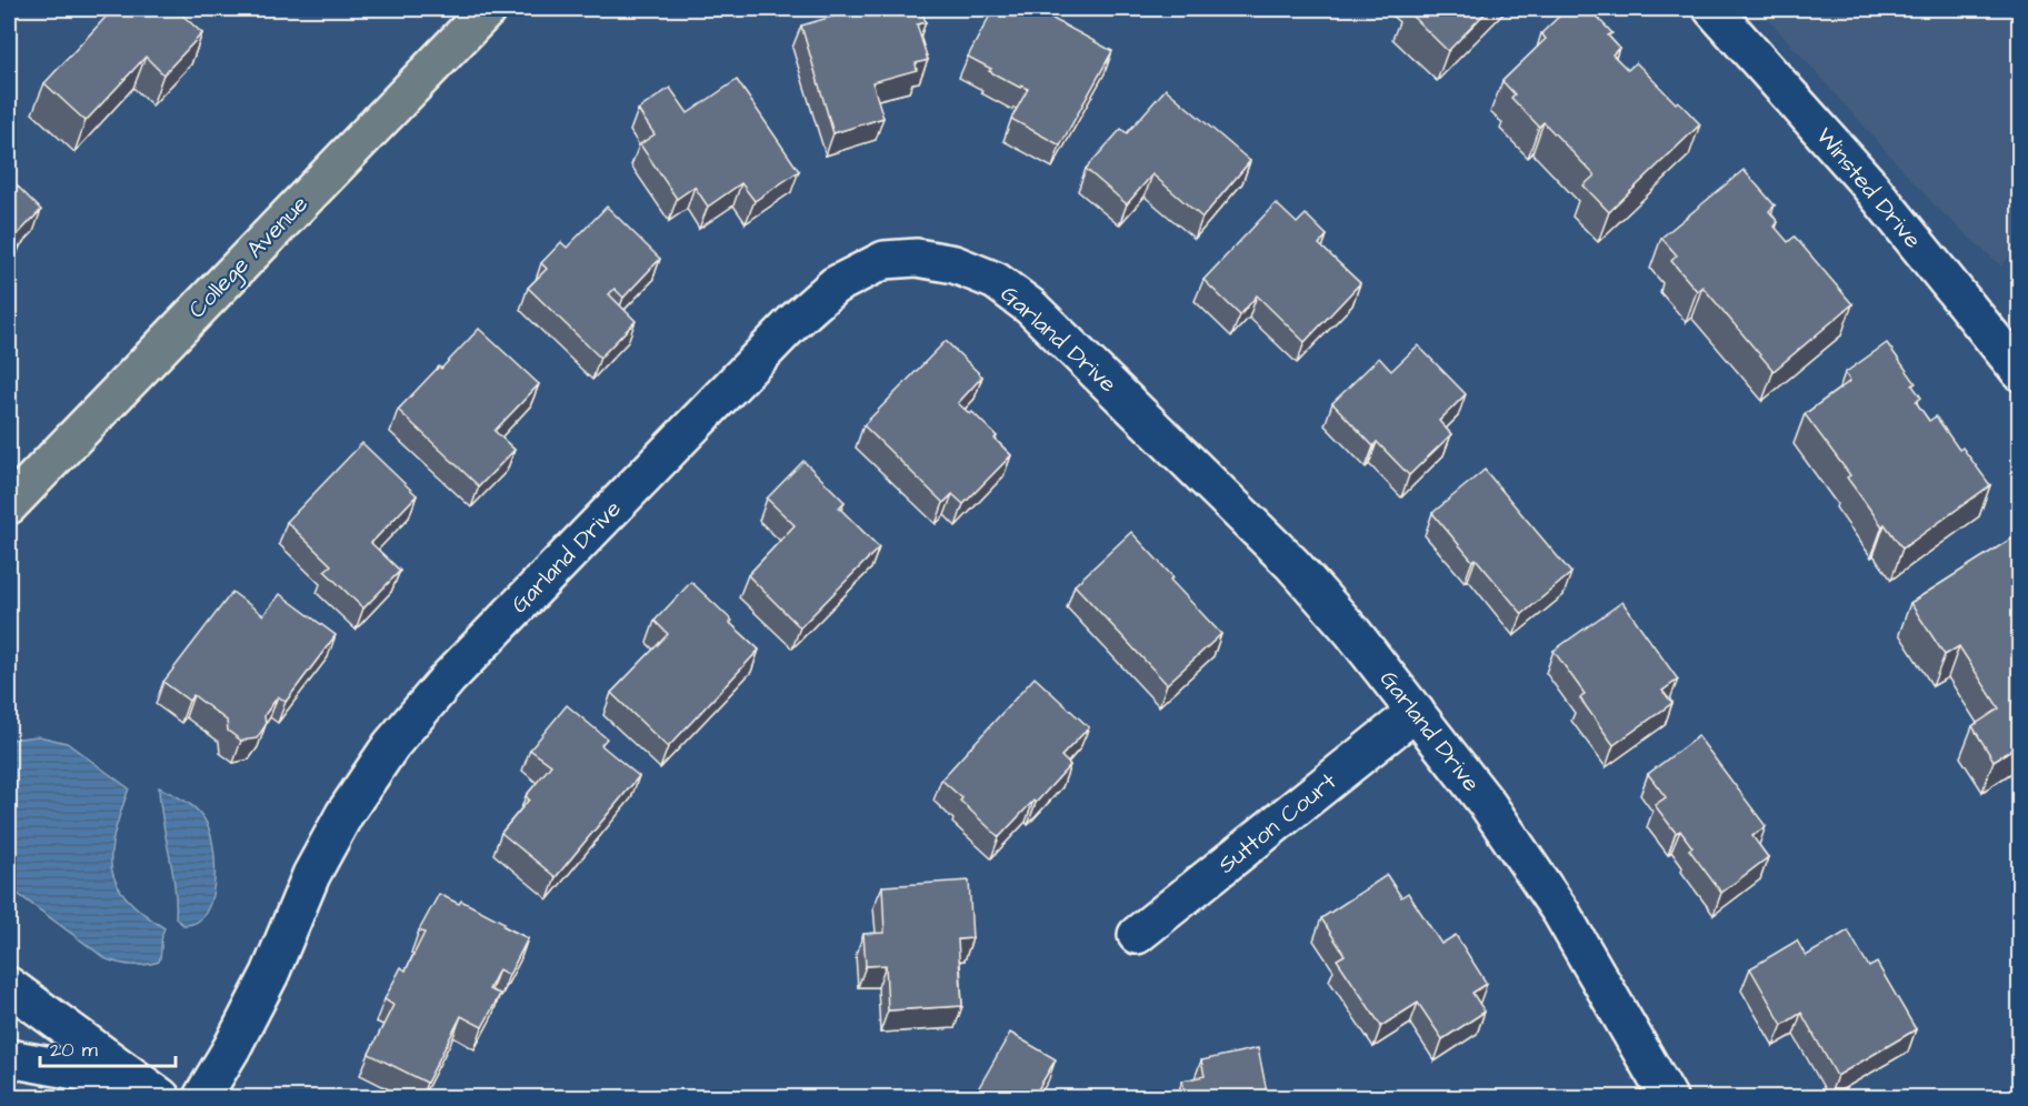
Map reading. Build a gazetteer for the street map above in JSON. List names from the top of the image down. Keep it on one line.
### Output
{"streets":{"main road":["College Avenue"],"street":["Winsted Drive","Garland Drive","Sutton Court"]},"crossings":[["Garland Drive","Sutton Court"]],"scale_bar":"20 m"}
